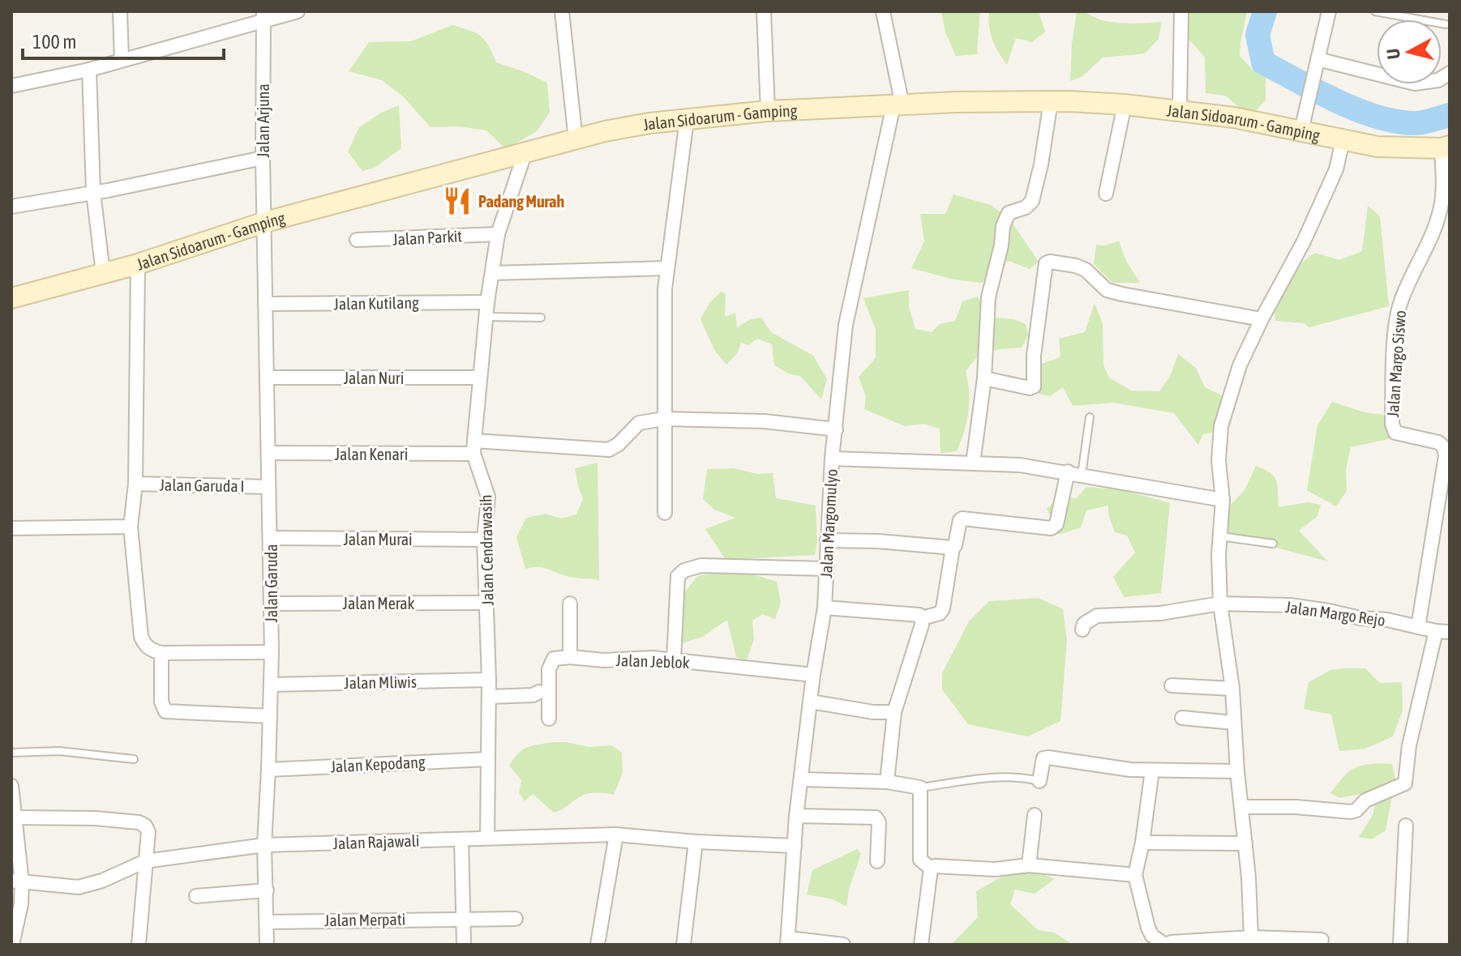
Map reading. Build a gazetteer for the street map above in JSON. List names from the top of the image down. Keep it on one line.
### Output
{"streets":{"main road":["Jalan Sidoarum - Gamping"],"street":["Jalan Arjuna","Jalan Parkit","Jalan Kutilang","Jalan Margo Siswo","Jalan Nuri","Jalan Kenari","Jalan Garuda I","Jalan Margomulyo","Jalan Murai","Jalan Cendrawasih","Jalan Garuda","Jalan Merak","Jalan Margo Rejo","Jalan Jeblok","Jalan Mliwis","Jalan Kepodang","Jalan Rajawali","Jalan Merpati"]},"crossings":[["Jalan Sidoarum - Gamping","Jalan Arjuna"],["Jalan Sidoarum - Gamping","Jalan Margo Siswo"],["Jalan Sidoarum - Gamping","Jalan Margomulyo"],["Jalan Sidoarum - Gamping","Jalan Cendrawasih"],["Jalan Sidoarum - Gamping","Jalan Garuda"],["Jalan Arjuna","Jalan Garuda"],["Jalan Parkit","Jalan Cendrawasih"],["Jalan Kutilang","Jalan Cendrawasih"],["Jalan Kutilang","Jalan Garuda"],["Jalan Margo Siswo","Jalan Margo Rejo"],["Jalan Nuri","Jalan Cendrawasih"],["Jalan Nuri","Jalan Garuda"],["Jalan Kenari","Jalan Margomulyo"],["Jalan Kenari","Jalan Cendrawasih"],["Jalan Kenari","Jalan Garuda"],["Jalan Garuda I","Jalan Garuda"],["Jalan Margomulyo","Jalan Jeblok"],["Jalan Margomulyo","Jalan Rajawali"],["Jalan Murai","Jalan Cendrawasih"],["Jalan Murai","Jalan Garuda"],["Jalan Cendrawasih","Jalan Merak"],["Jalan Cendrawasih","Jalan Mliwis"],["Jalan Cendrawasih","Jalan Kepodang"],["Jalan Cendrawasih","Jalan Rajawali"],["Jalan Garuda","Jalan Merak"],["Jalan Garuda","Jalan Mliwis"],["Jalan Garuda","Jalan Kepodang"],["Jalan Garuda","Jalan Rajawali"],["Jalan Garuda","Jalan Merpati"]],"places":{"restaurant":["Padang Murah"]},"scale_bar":"100 m","north":"left"}
